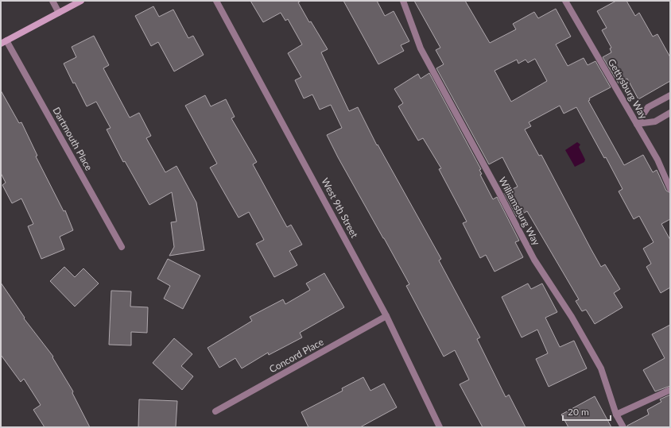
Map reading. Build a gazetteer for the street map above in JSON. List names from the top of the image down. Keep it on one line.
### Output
{"streets":{"street":["Gettysburg Way","Dartmouth Place","West 9th Street","Williamsburg Way","Concord Place"]},"crossings":[["West 9th Street","Concord Place"]],"scale_bar":"20 m"}
